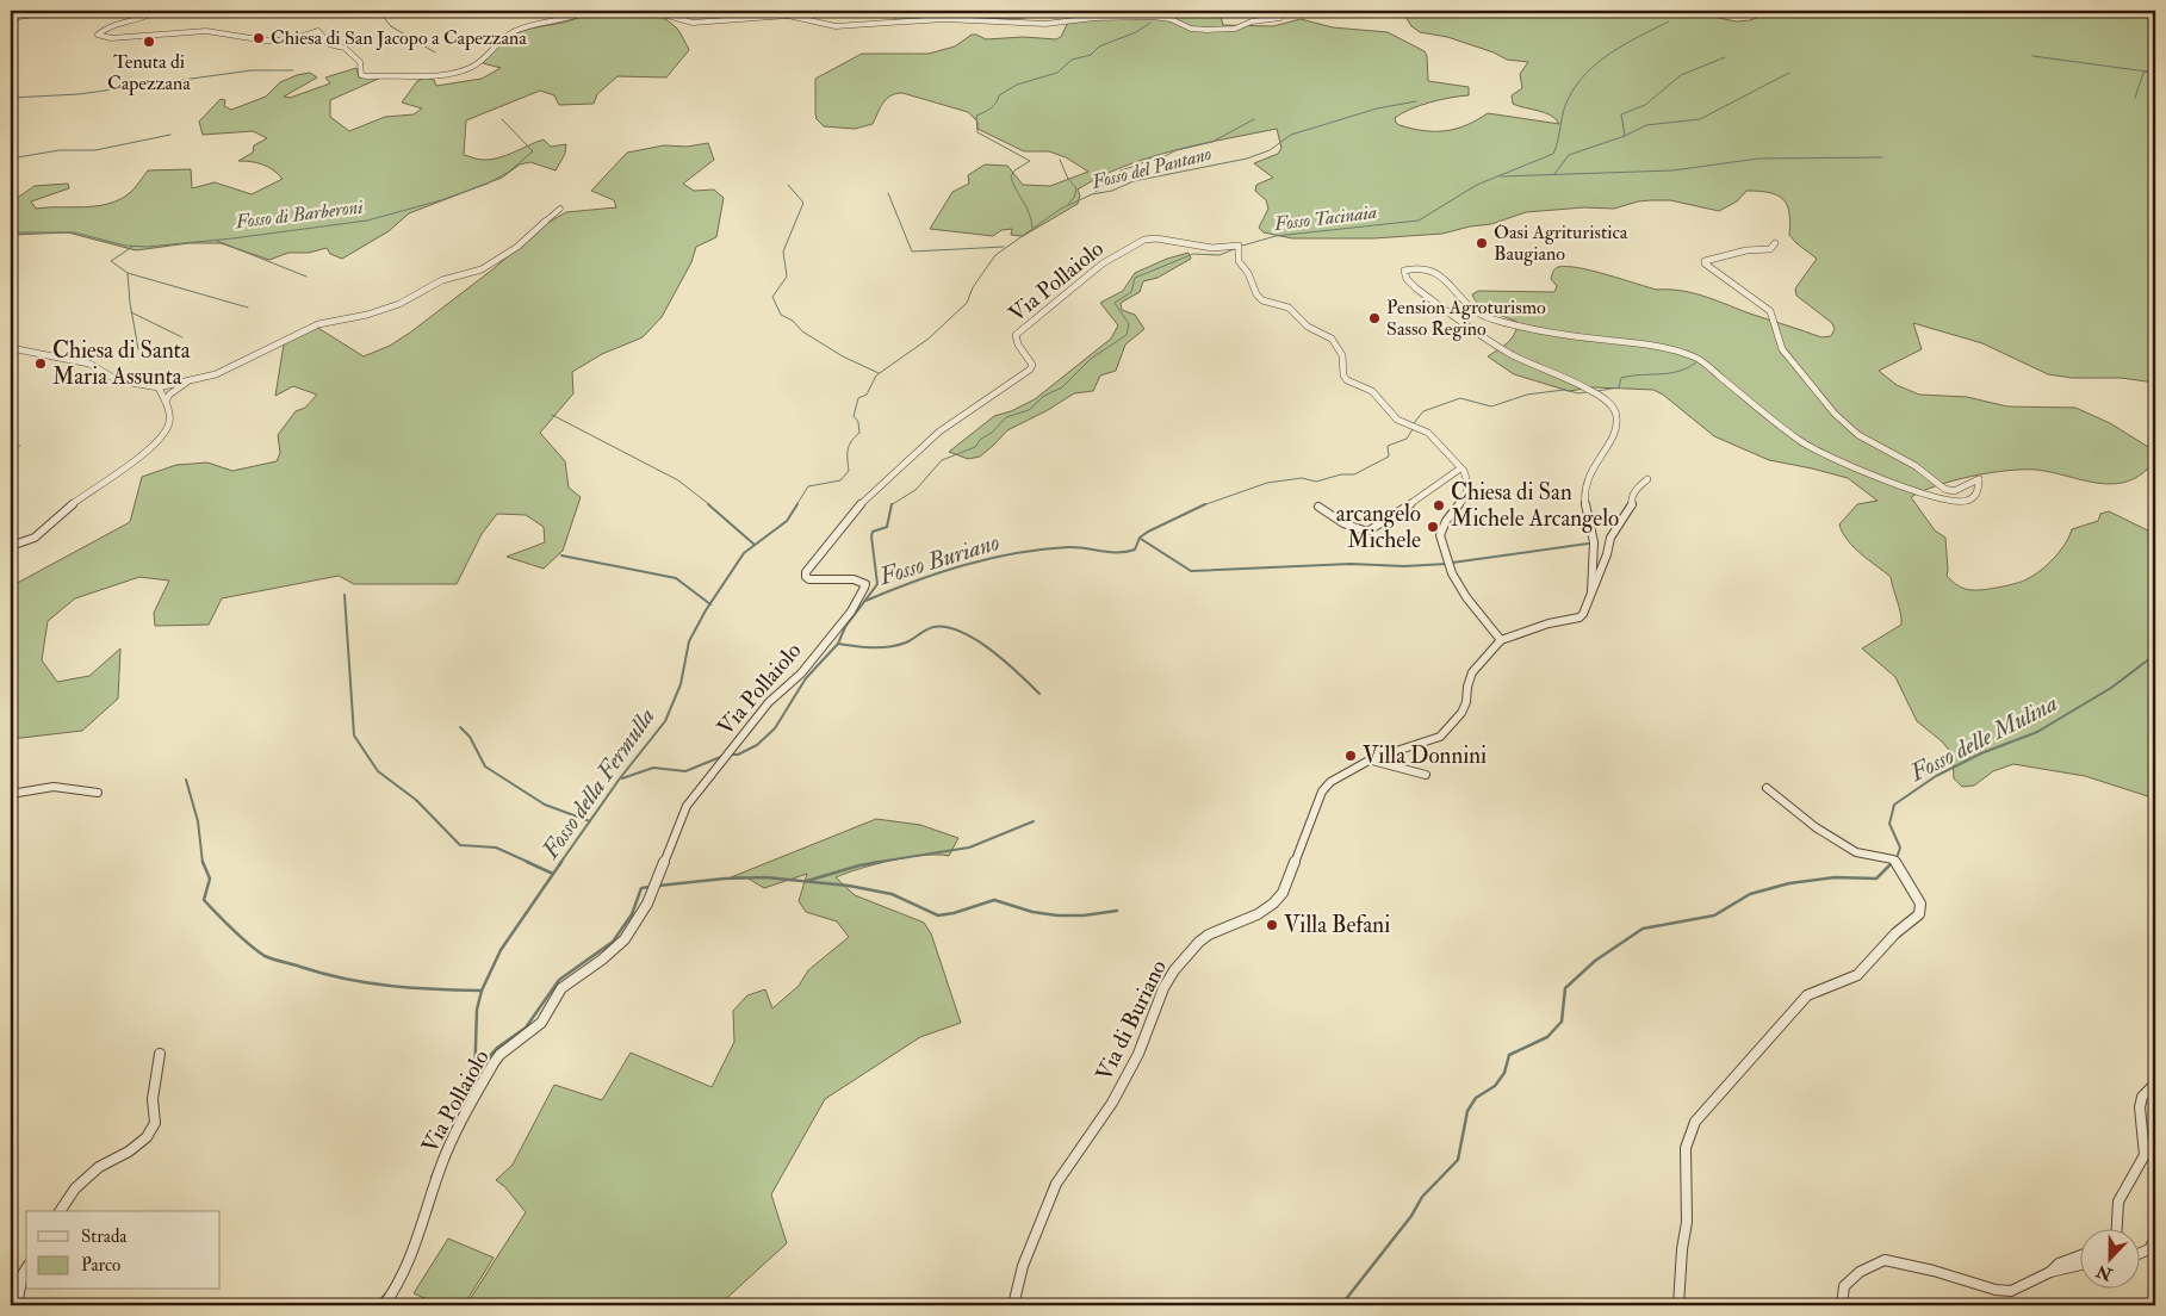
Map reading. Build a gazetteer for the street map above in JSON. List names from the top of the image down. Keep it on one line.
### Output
{"streets":{"street":["Via Pollaiolo","Via di Buriano"]},"water":["Fosso del Pantano","Fosso di Barberoni","Fosso Tacinaia","Fosso Buriano","Fosso delle Mulina","Fosso della Fermulla"],"places":["Chiesa di San Jacopo a Capezzana","Tenuta di Capezzana","Oasi Agrituristica Baugiano","Pension Agroturismo Sasso Regino","Chiesa di Santa Maria Assunta","Chiesa di San Michele Arcangelo","arcangelo Michele","Villa Donnini","Villa Befani"],"legend":["Strada","Parco"],"north":"bottom"}
